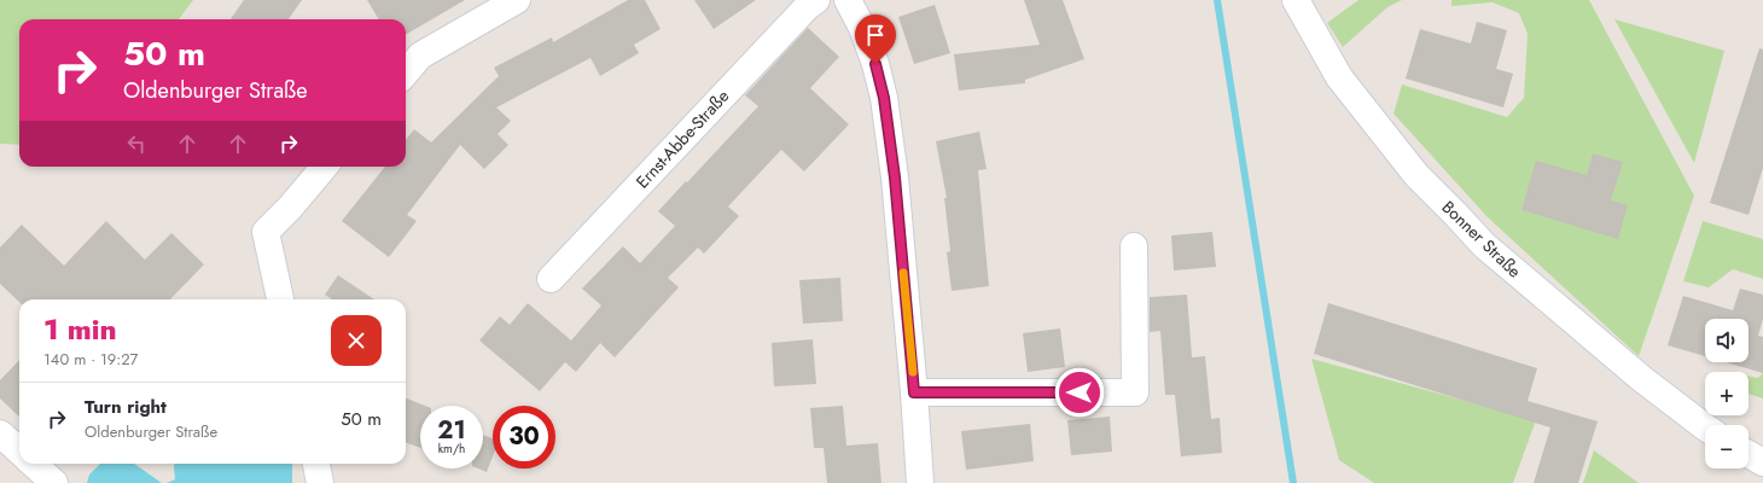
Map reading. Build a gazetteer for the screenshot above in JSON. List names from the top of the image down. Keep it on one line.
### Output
{"streets":{"street":["Ernst-Abbe-Straße","Bonner Straße"]},"page":{"turn":["50 m","Oldenburger Straße"],"heading":["1 min","140 m · 19:27"],"map_buttons":["+","−"],"list":[{"name":"Turn right","note":"Oldenburger Straße","value":"50 m"}],"speed":"21 km/h","limit":"30"}}
